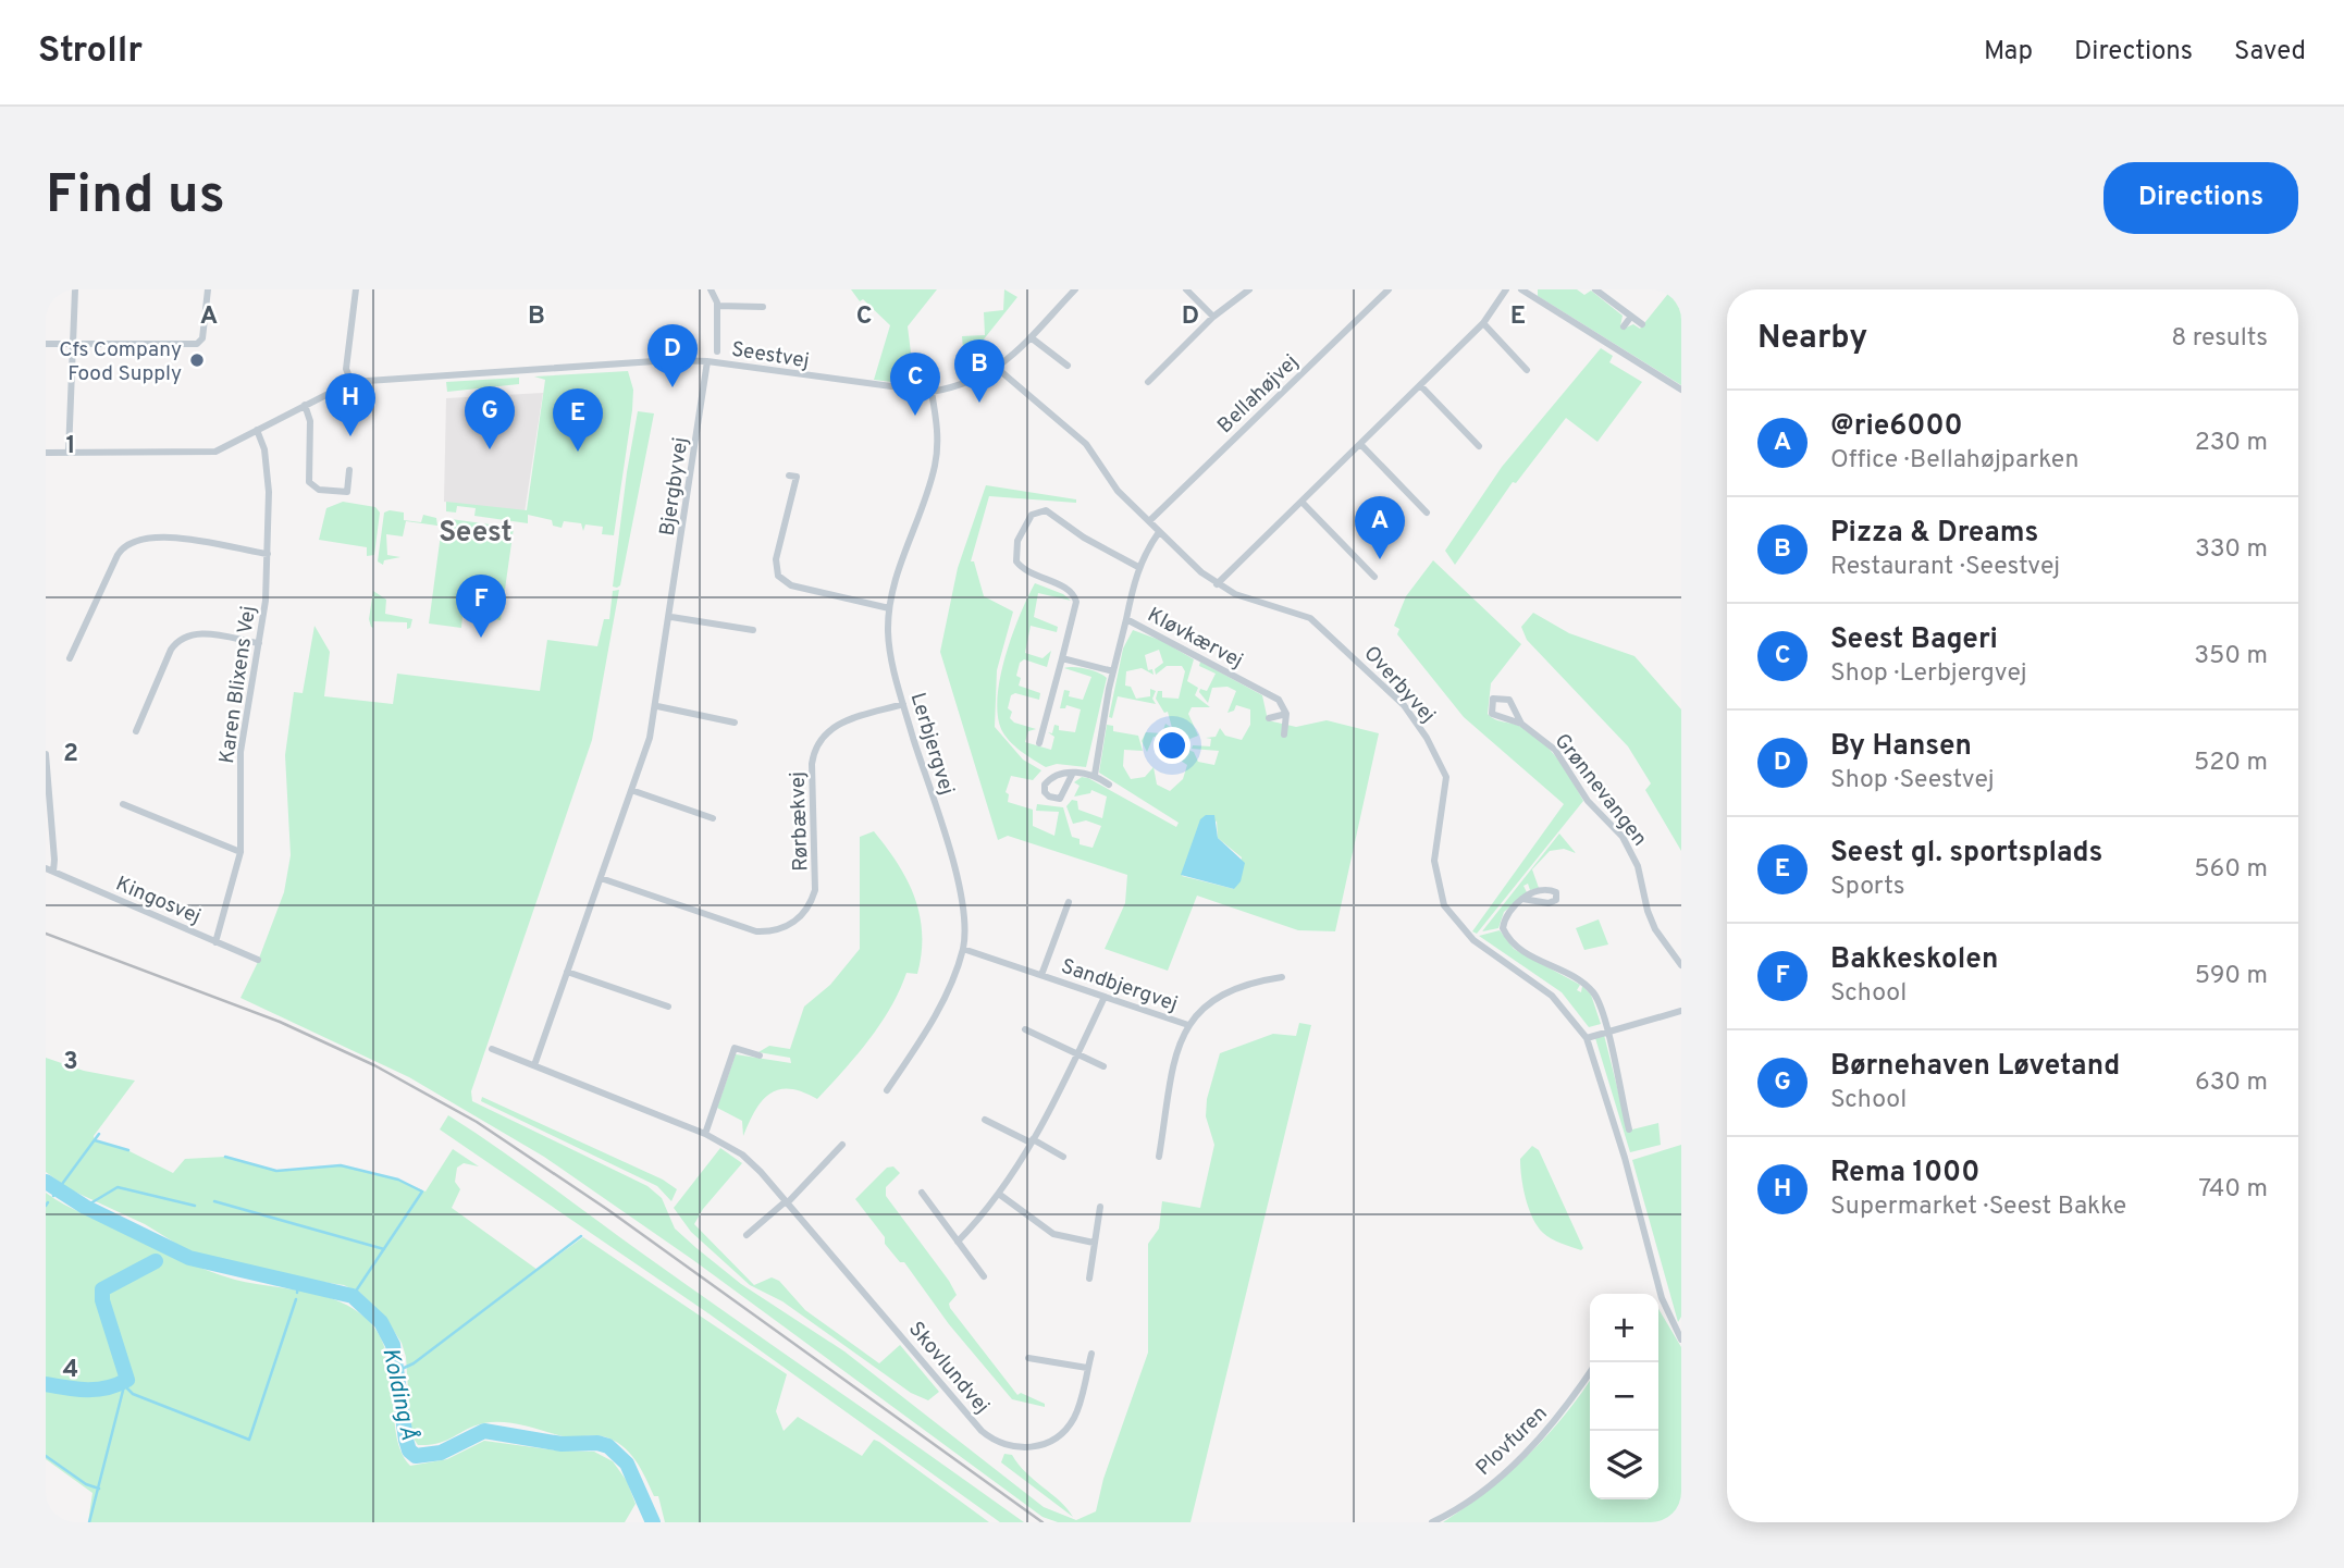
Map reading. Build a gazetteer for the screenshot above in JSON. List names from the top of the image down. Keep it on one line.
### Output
{"streets":{"street":["Seestvej","Bellahøjvej","Bjergbyvej","Kløvkærvej","Overbyvej","Karen Blixens Vej","Lerbjergvej","Grønnevangen","Rørbækvej","Kingosvej","Sandbjergvej","Skovlundvej","Plovfuren"]},"crossings":[["Seestvej","Bjergbyvej"],["Seestvej","Overbyvej"],["Seestvej","Lerbjergvej"],["Bellahøjvej","Overbyvej"],["Bjergbyvej","Rørbækvej"],["Bjergbyvej","Skovlundvej"],["Kløvkærvej","Overbyvej"],["Karen Blixens Vej","Kingosvej"],["Lerbjergvej","Rørbækvej"],["Lerbjergvej","Sandbjergvej"]],"districts":["Seest"],"water":["Kolding Å"],"places":["Cfs Company Food Supply"],"page":{"header":"Strollr","nav":["Map","Directions","Saved"],"buttons":"Directions","title":"Find us","heading":["Nearby","8 results"],"pins":["D","B","C","H","G","E","A","F"],"list":[{"mark":"A","name":"@rie6000","note":"Office · Bellahøjparken","value":"230 m"},{"mark":"B","name":"Pizza & Dreams","note":"Restaurant · Seestvej","value":"330 m"},{"mark":"C","name":"Seest Bageri","note":"Shop · Lerbjergvej","value":"350 m"},{"mark":"D","name":"By Hansen","note":"Shop · Seestvej","value":"520 m"},{"mark":"E","name":"Seest gl. sportsplads","note":"Sports","value":"560 m"},{"mark":"F","name":"Bakkeskolen","note":"School","value":"590 m"},{"mark":"G","name":"Børnehaven Løvetand","note":"School","value":"630 m"},{"mark":"H","name":"Rema 1000","note":"Supermarket · Seest Bakke","value":"740 m"}],"map_buttons":["+","−"]},"grid":{"columns":["A","B","C","D","E"],"rows":["1","2","3","4"]}}
